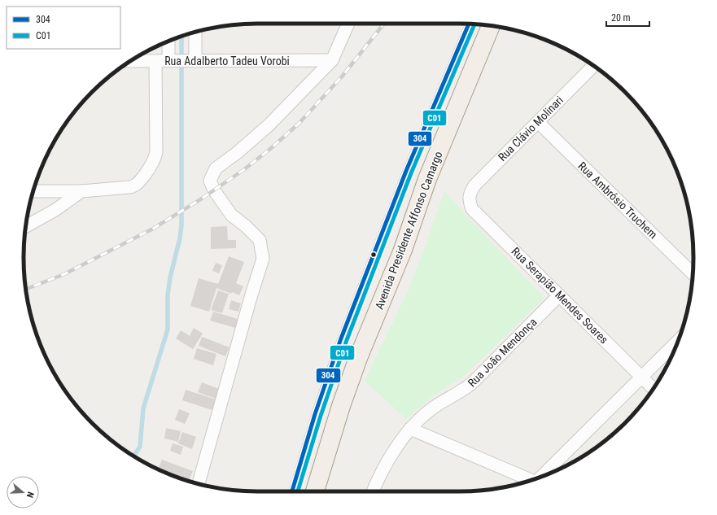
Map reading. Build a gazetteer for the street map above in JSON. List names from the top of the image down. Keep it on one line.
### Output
{"streets":{"main road":["Avenida Presidente Affonso Camargo"],"street":["Rua Adalberto Tadeu Vorobi","Rua Clávio Molinari","Rua Ambrósio Truchem","Rua Serapião Mendes Soares","Rua João Mendonça"]},"crossings":[["Rua Clávio Molinari","Rua Ambrósio Truchem"],["Rua Clávio Molinari","Rua Serapião Mendes Soares"],["Rua Serapião Mendes Soares","Rua João Mendonça"]],"lines":["transit line 304","transit line C01"],"legend":["304","C01"],"scale_bar":"20 m","north":"right"}
